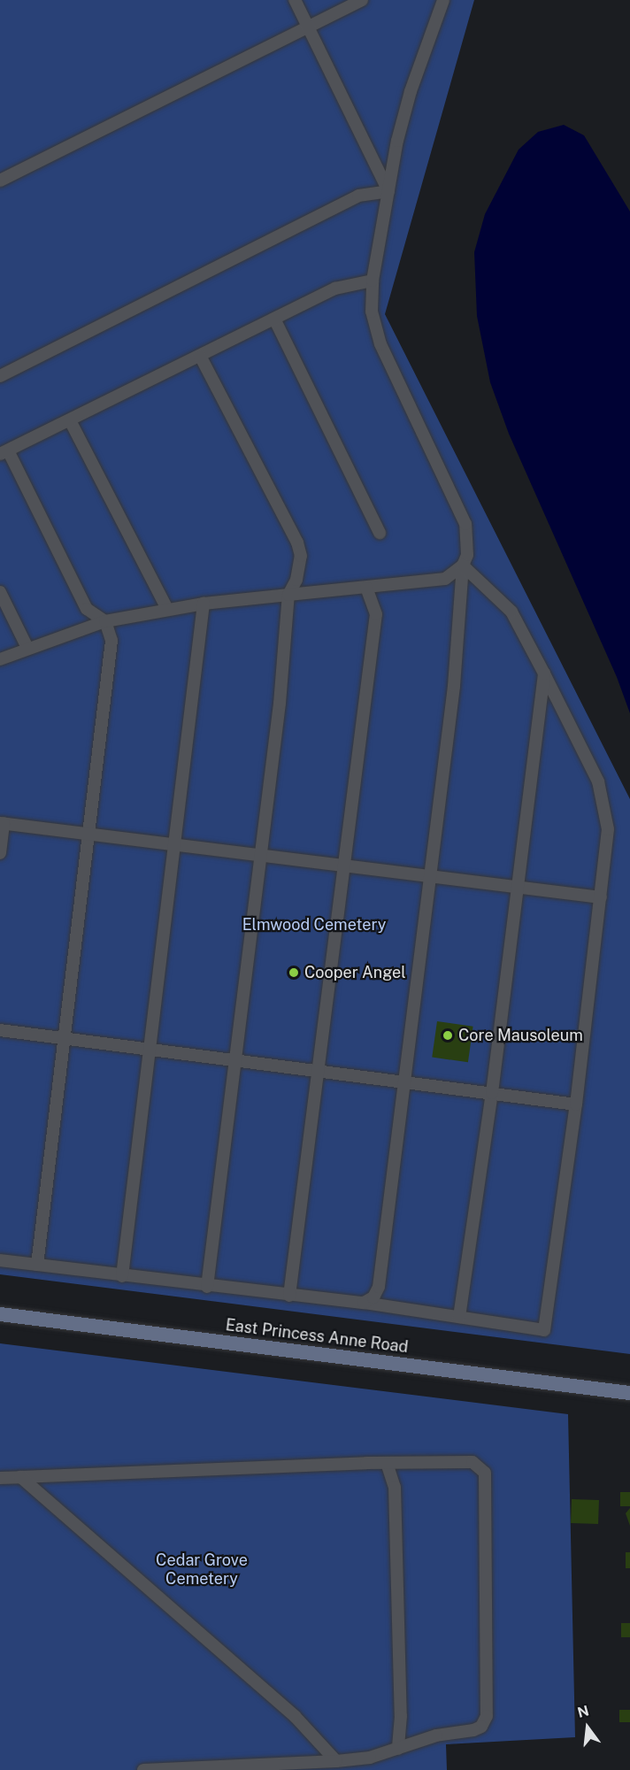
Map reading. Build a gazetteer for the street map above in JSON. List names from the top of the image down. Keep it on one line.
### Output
{"streets":{"main road":["East Princess Anne Road"]},"parks":["Elmwood Cemetery","Cedar Grove Cemetery"],"places":["Cooper Angel","Core Mausoleum"],"north":"top"}
